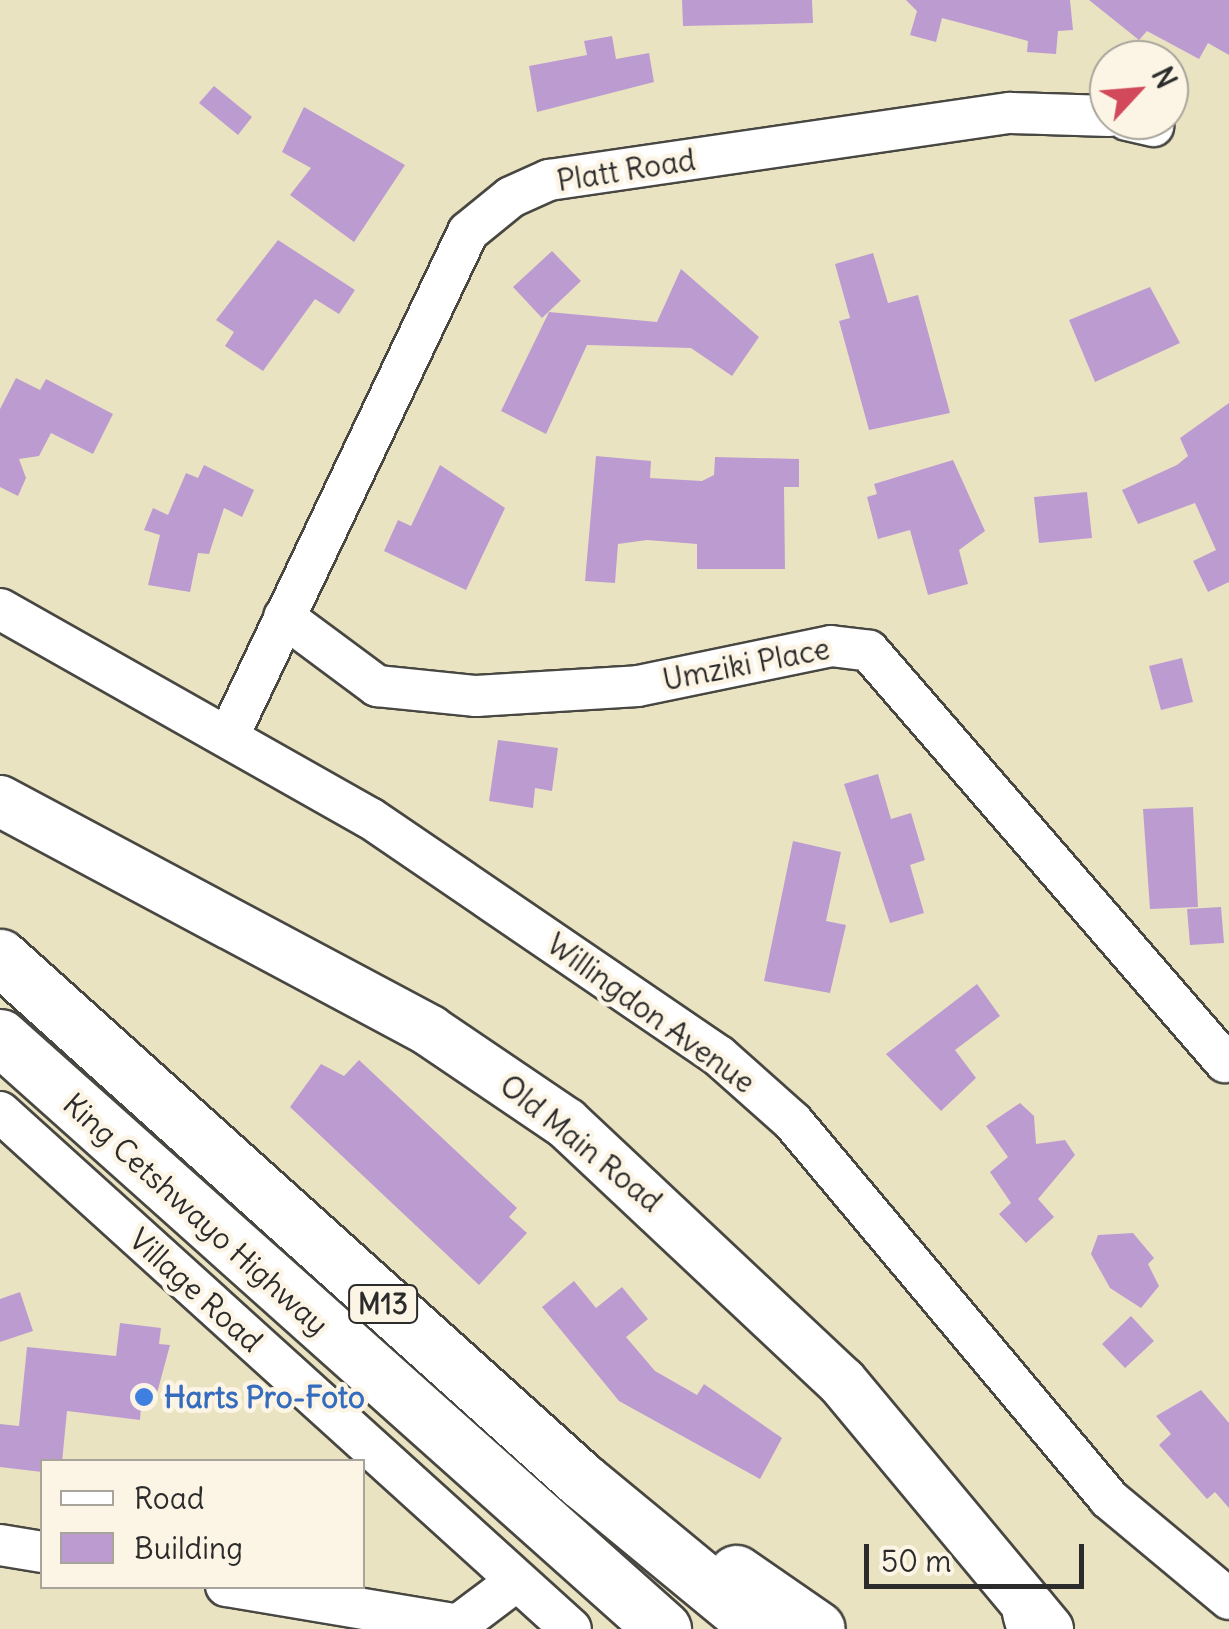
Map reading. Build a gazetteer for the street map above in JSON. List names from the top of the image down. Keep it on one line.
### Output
{"streets":{"highway":["King Cetshwayo Highway","M13"],"main road":["Old Main Road"],"street":["Platt Road","Umziki Place","Willingdon Avenue","Village Road"]},"crossings":[["Platt Road","Umziki Place"],["Platt Road","Willingdon Avenue"]],"places":["Harts Pro-Foto"],"legend":["Road","Building"],"scale_bar":"50 m","north":"top right"}
